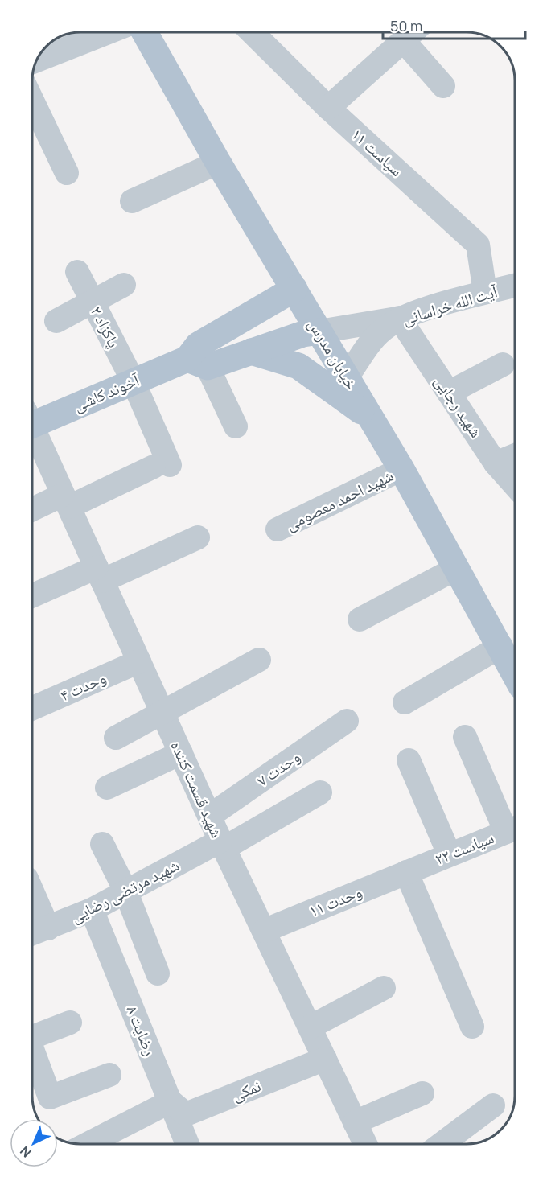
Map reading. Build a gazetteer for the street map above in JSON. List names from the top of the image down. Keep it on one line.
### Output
{"streets":{"main road":["خیابان مدرس","آخوند کاشی"],"street":["سیاست ۱۱","آیت الله خراسانی","پاکزاد ۲","شهید رجایی","شهید احمد معصومی","وحدت ۴","وحدت ۷","شهید قسمت کننده","سیاست ۲۲","شهید مرتضی رضایی","وحدت ۱۱","رضایت ۸","نمکی"]},"crossings":[["سیاست ۱۱","آیت الله خراسانی"],["آیت الله خراسانی","خیابان مدرس"],["آیت الله خراسانی","شهید رجایی"],["پاکزاد ۲","آخوند کاشی"],["پاکزاد ۲","شهید قسمت کننده"],["خیابان مدرس","آخوند کاشی"],["خیابان مدرس","شهید احمد معصومی"],["وحدت ۴","شهید قسمت کننده"],["وحدت ۷","شهید قسمت کننده"],["شهید قسمت کننده","شهید مرتضی رضایی"],["شهید قسمت کننده","وحدت ۱۱"],["شهید قسمت کننده","نمکی"],["سیاست ۲۲","وحدت ۱۱"],["شهید مرتضی رضایی","رضایت ۸"],["رضایت ۸","نمکی"]],"scale_bar":"50 m","north":"bottom left"}
